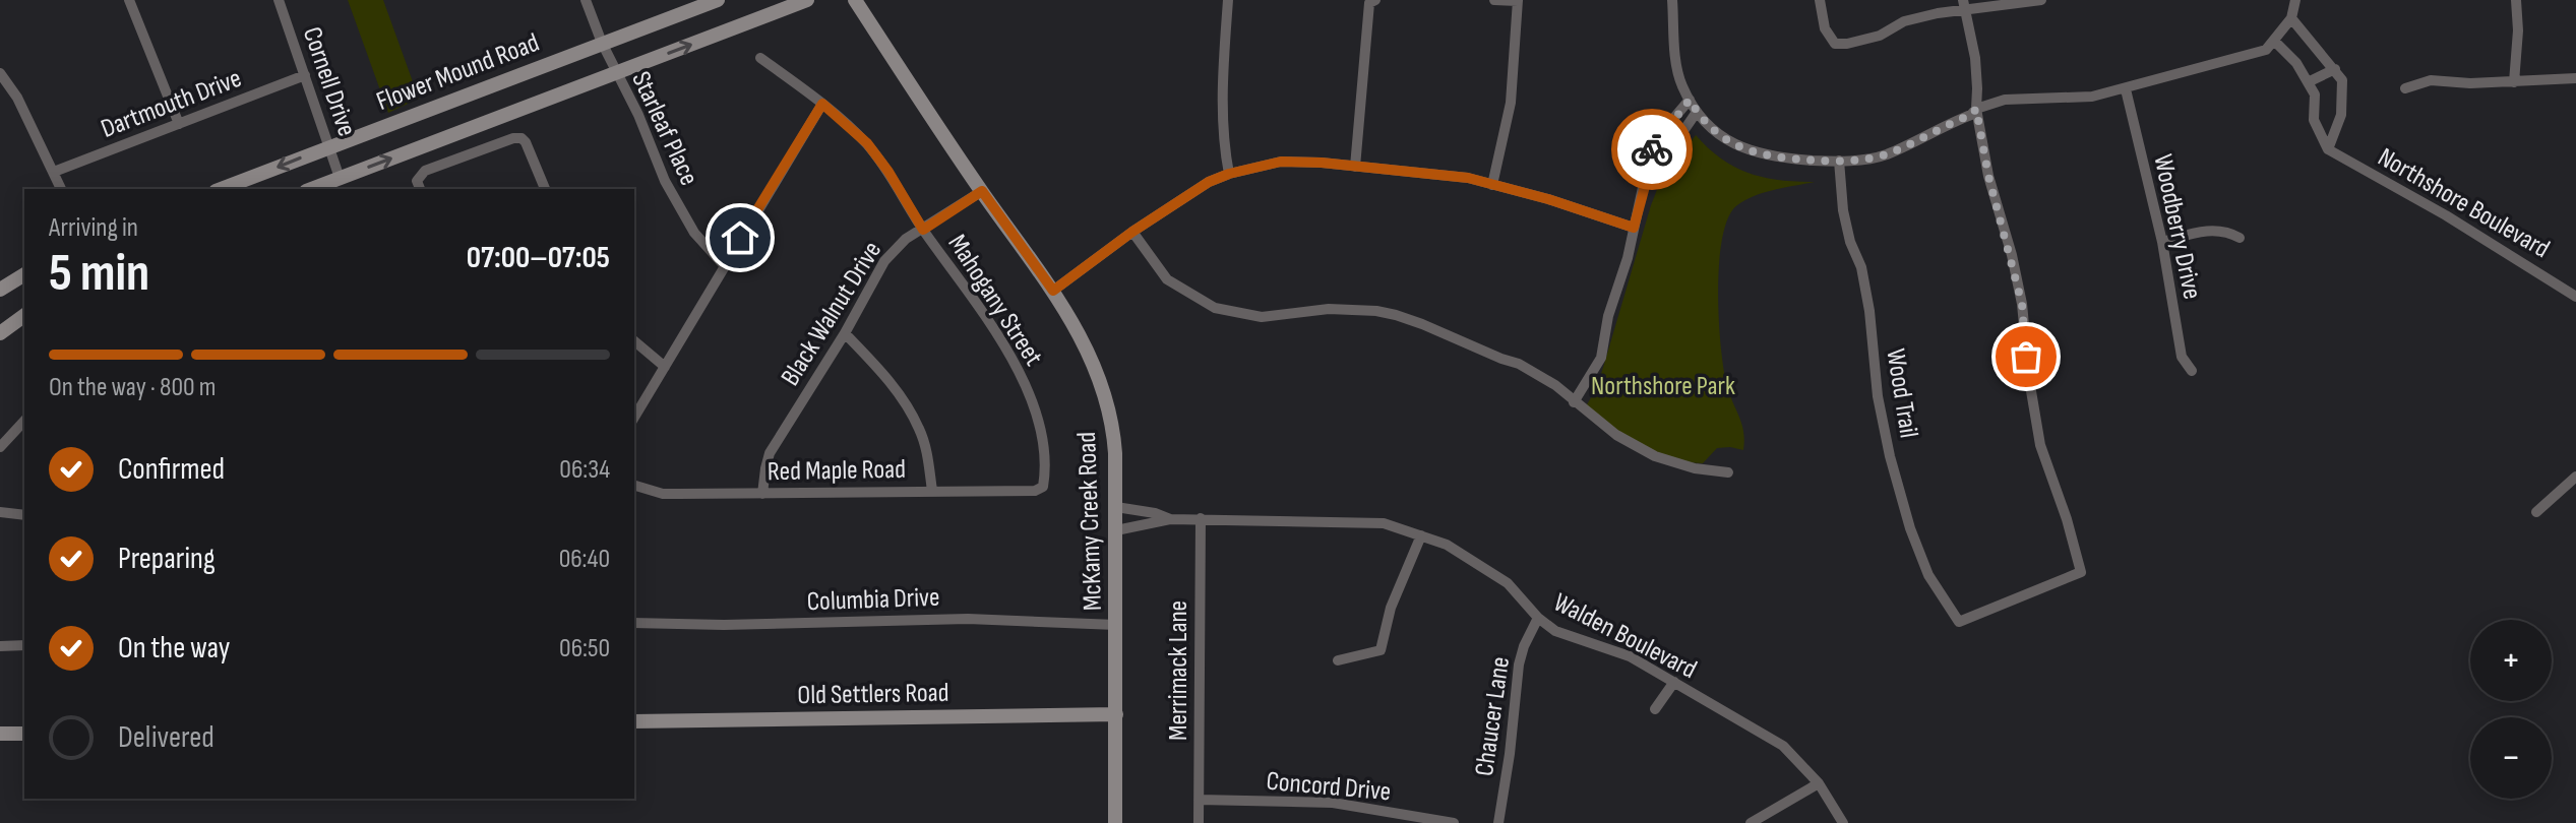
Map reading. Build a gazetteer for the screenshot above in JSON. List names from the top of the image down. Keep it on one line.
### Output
{"streets":{"street":["Flower Mound Road","Cornell Drive","Dartmouth Drive","Starleaf Place","Northshore Boulevard","Woodberry Drive","Mahogany Street","Black Walnut Drive","Wood Trail","Red Maple Road","McKamy Creek Road","Columbia Drive","Walden Boulevard","Merrimack Lane","Old Settlers Road","Chaucer Lane","Concord Drive"]},"crossings":[["Flower Mound Road","Cornell Drive"],["Flower Mound Road","Starleaf Place"],["Cornell Drive","Dartmouth Drive"],["Mahogany Street","Black Walnut Drive"],["Mahogany Street","Red Maple Road"],["Black Walnut Drive","Red Maple Road"],["Black Walnut Drive","McKamy Creek Road"],["McKamy Creek Road","Columbia Drive"],["McKamy Creek Road","Walden Boulevard"],["McKamy Creek Road","Old Settlers Road"],["Walden Boulevard","Merrimack Lane"],["Walden Boulevard","Chaucer Lane"],["Merrimack Lane","Concord Drive"]],"parks":["Northshore Park"],"page":{"heading":["5 min","Arriving in","07:00–07:05"],"bar":"On the way · 800 m","list":[["Confirmed","06:34"],["Preparing","06:40"],["On the way","06:50"],"Delivered"],"map_buttons":["+","−"]}}
